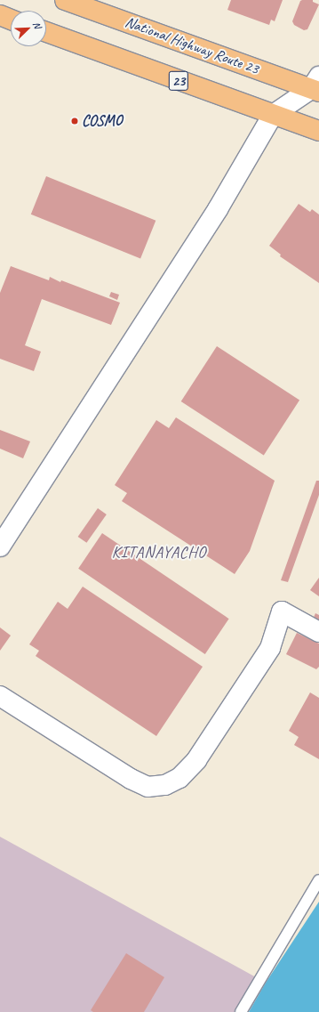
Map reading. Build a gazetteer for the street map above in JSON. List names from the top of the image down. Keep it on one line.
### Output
{"streets":{"highway":["National Highway Route 23","23"]},"districts":["KITANAYACHO"],"places":["COSMO"],"north":"top right"}
